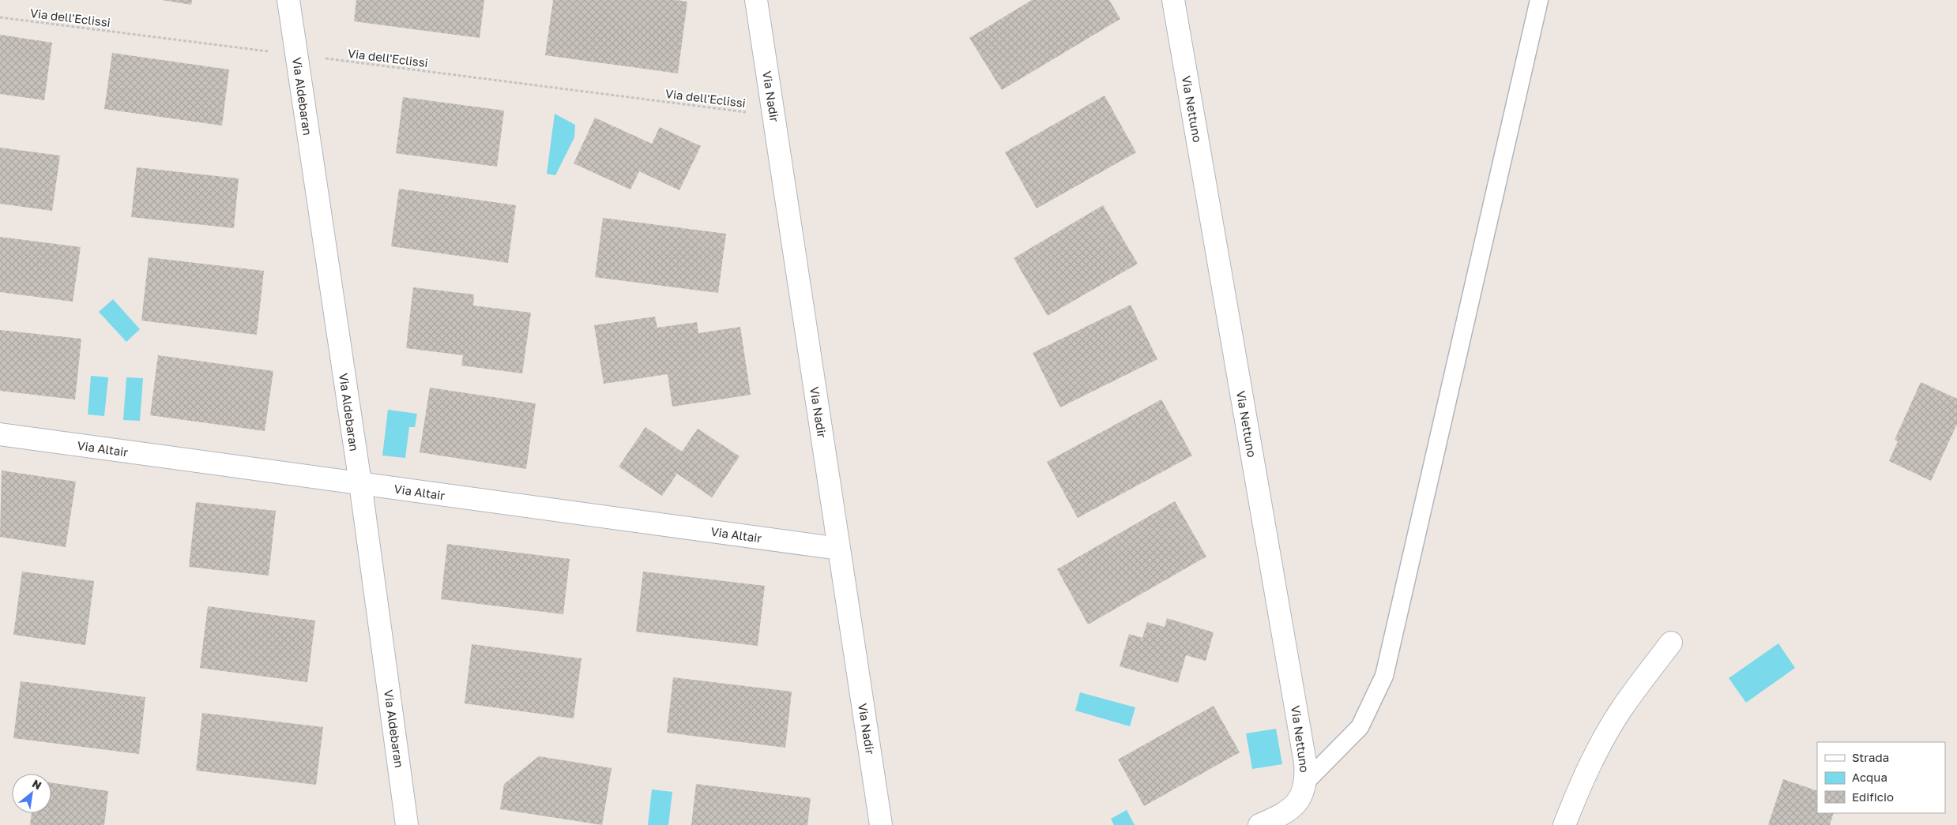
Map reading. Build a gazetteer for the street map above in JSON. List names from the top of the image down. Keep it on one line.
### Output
{"streets":{"street":["Via Aldebaran","Via Nadir","Via Nettuno","Via Altair"],"path":["Via dell'Eclissi"]},"crossings":[["Via dell'Eclissi","Via Aldebaran"],["Via dell'Eclissi","Via Nadir"],["Via Aldebaran","Via Altair"],["Via Nadir","Via Altair"]],"legend":["Strada","Acqua","Edificio"],"north":"top right"}
